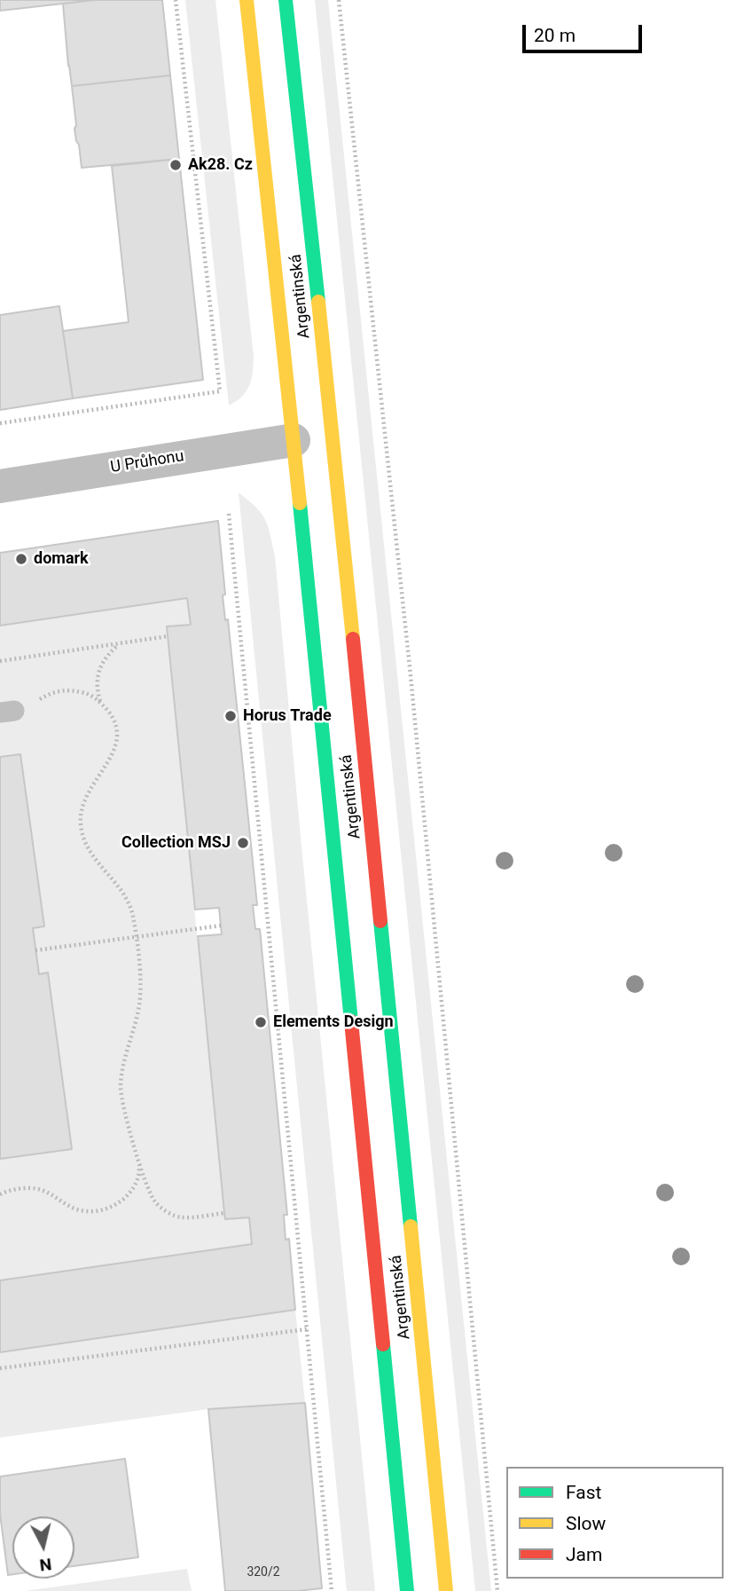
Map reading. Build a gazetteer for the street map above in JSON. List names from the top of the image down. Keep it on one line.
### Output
{"streets":{"main road":["Argentinská"],"street":["U Průhonu"]},"crossings":[["Argentinská","U Průhonu"]],"places":["Ak28. Cz","domark","Horus Trade","Collection MSJ","Elements Design"],"house_numbers":["320/2"],"legend":["Fast","Slow","Jam"],"scale_bar":"20 m","north":"bottom"}
